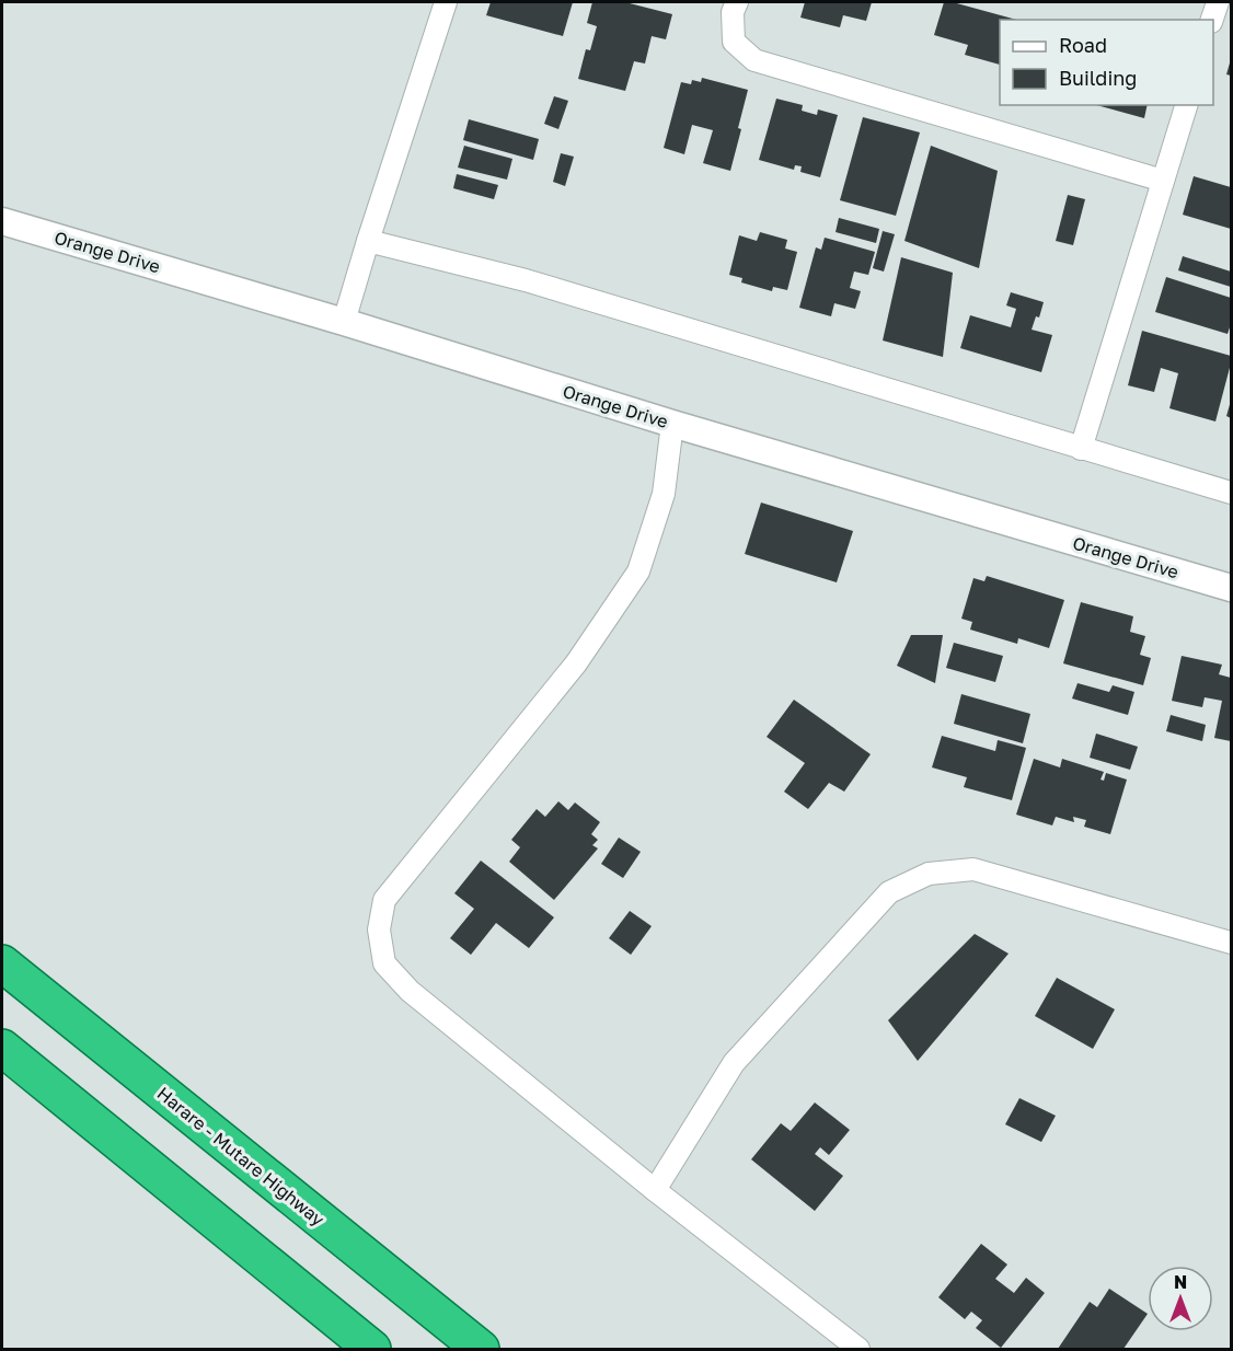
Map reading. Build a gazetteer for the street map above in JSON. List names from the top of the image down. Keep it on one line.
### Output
{"streets":{"highway":["Harare - Mutare Highway"],"street":["Orange Drive"]},"legend":["Road","Building"],"north":"top"}
